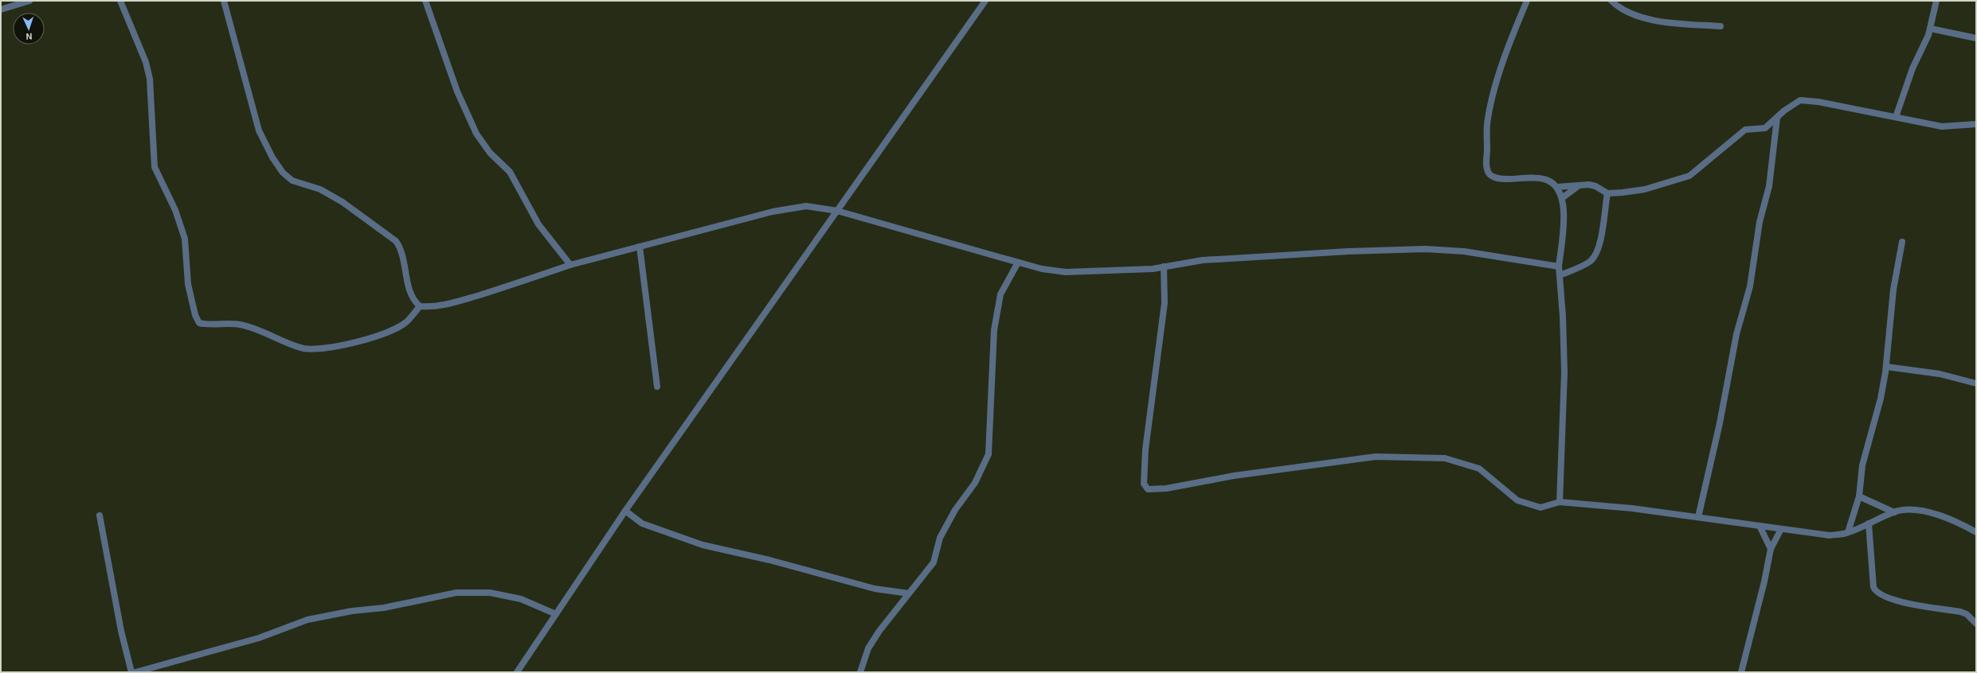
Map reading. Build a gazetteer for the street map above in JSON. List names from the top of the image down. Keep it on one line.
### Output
{"north":"bottom"}
